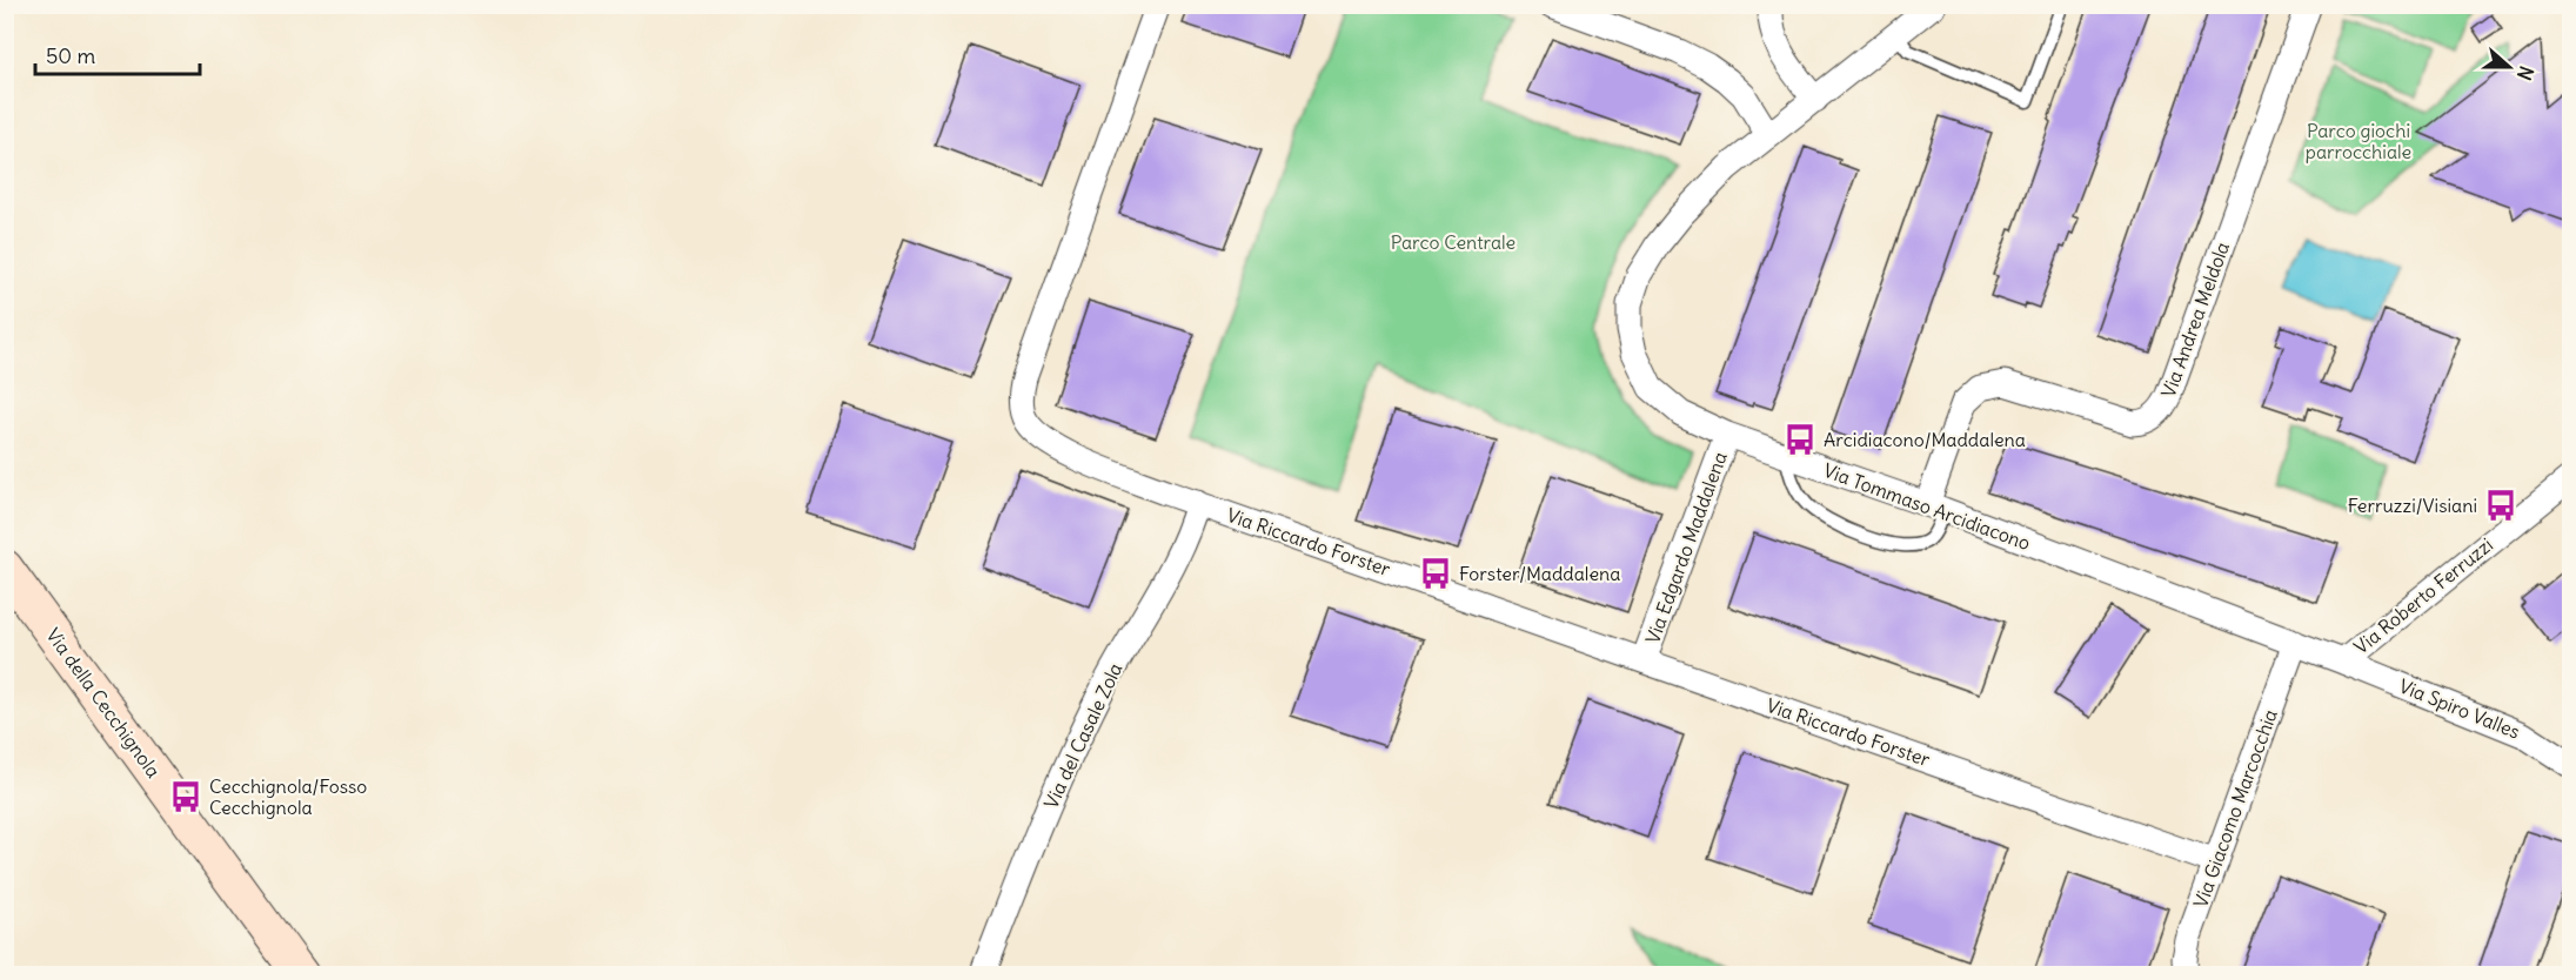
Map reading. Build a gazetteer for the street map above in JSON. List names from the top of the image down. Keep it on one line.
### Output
{"streets":{"street":["Via Andrea Meldola","Via Tommaso Arcidiacono","Via Riccardo Forster","Via Edgardo Maddalena","Via Roberto Ferruzzi","Via della Cecchignola","Via Spiro Valles","Via del Casale Zola","Via Giacomo Marcocchia"]},"crossings":[["Via Andrea Meldola","Via Tommaso Arcidiacono"],["Via Tommaso Arcidiacono","Via Edgardo Maddalena"],["Via Tommaso Arcidiacono","Via Roberto Ferruzzi"],["Via Tommaso Arcidiacono","Via Spiro Valles"],["Via Tommaso Arcidiacono","Via Giacomo Marcocchia"],["Via Riccardo Forster","Via Edgardo Maddalena"],["Via Riccardo Forster","Via del Casale Zola"],["Via Riccardo Forster","Via Giacomo Marcocchia"],["Via Roberto Ferruzzi","Via Spiro Valles"]],"parks":["Parco giochi parrocchiale","Parco Centrale"],"places":{"bus stop":["Arcidiacono/Maddalena","Ferruzzi/Visiani","Forster/Maddalena","Cecchignola/Fosso Cecchignola"]},"scale_bar":"50 m","north":"right"}
